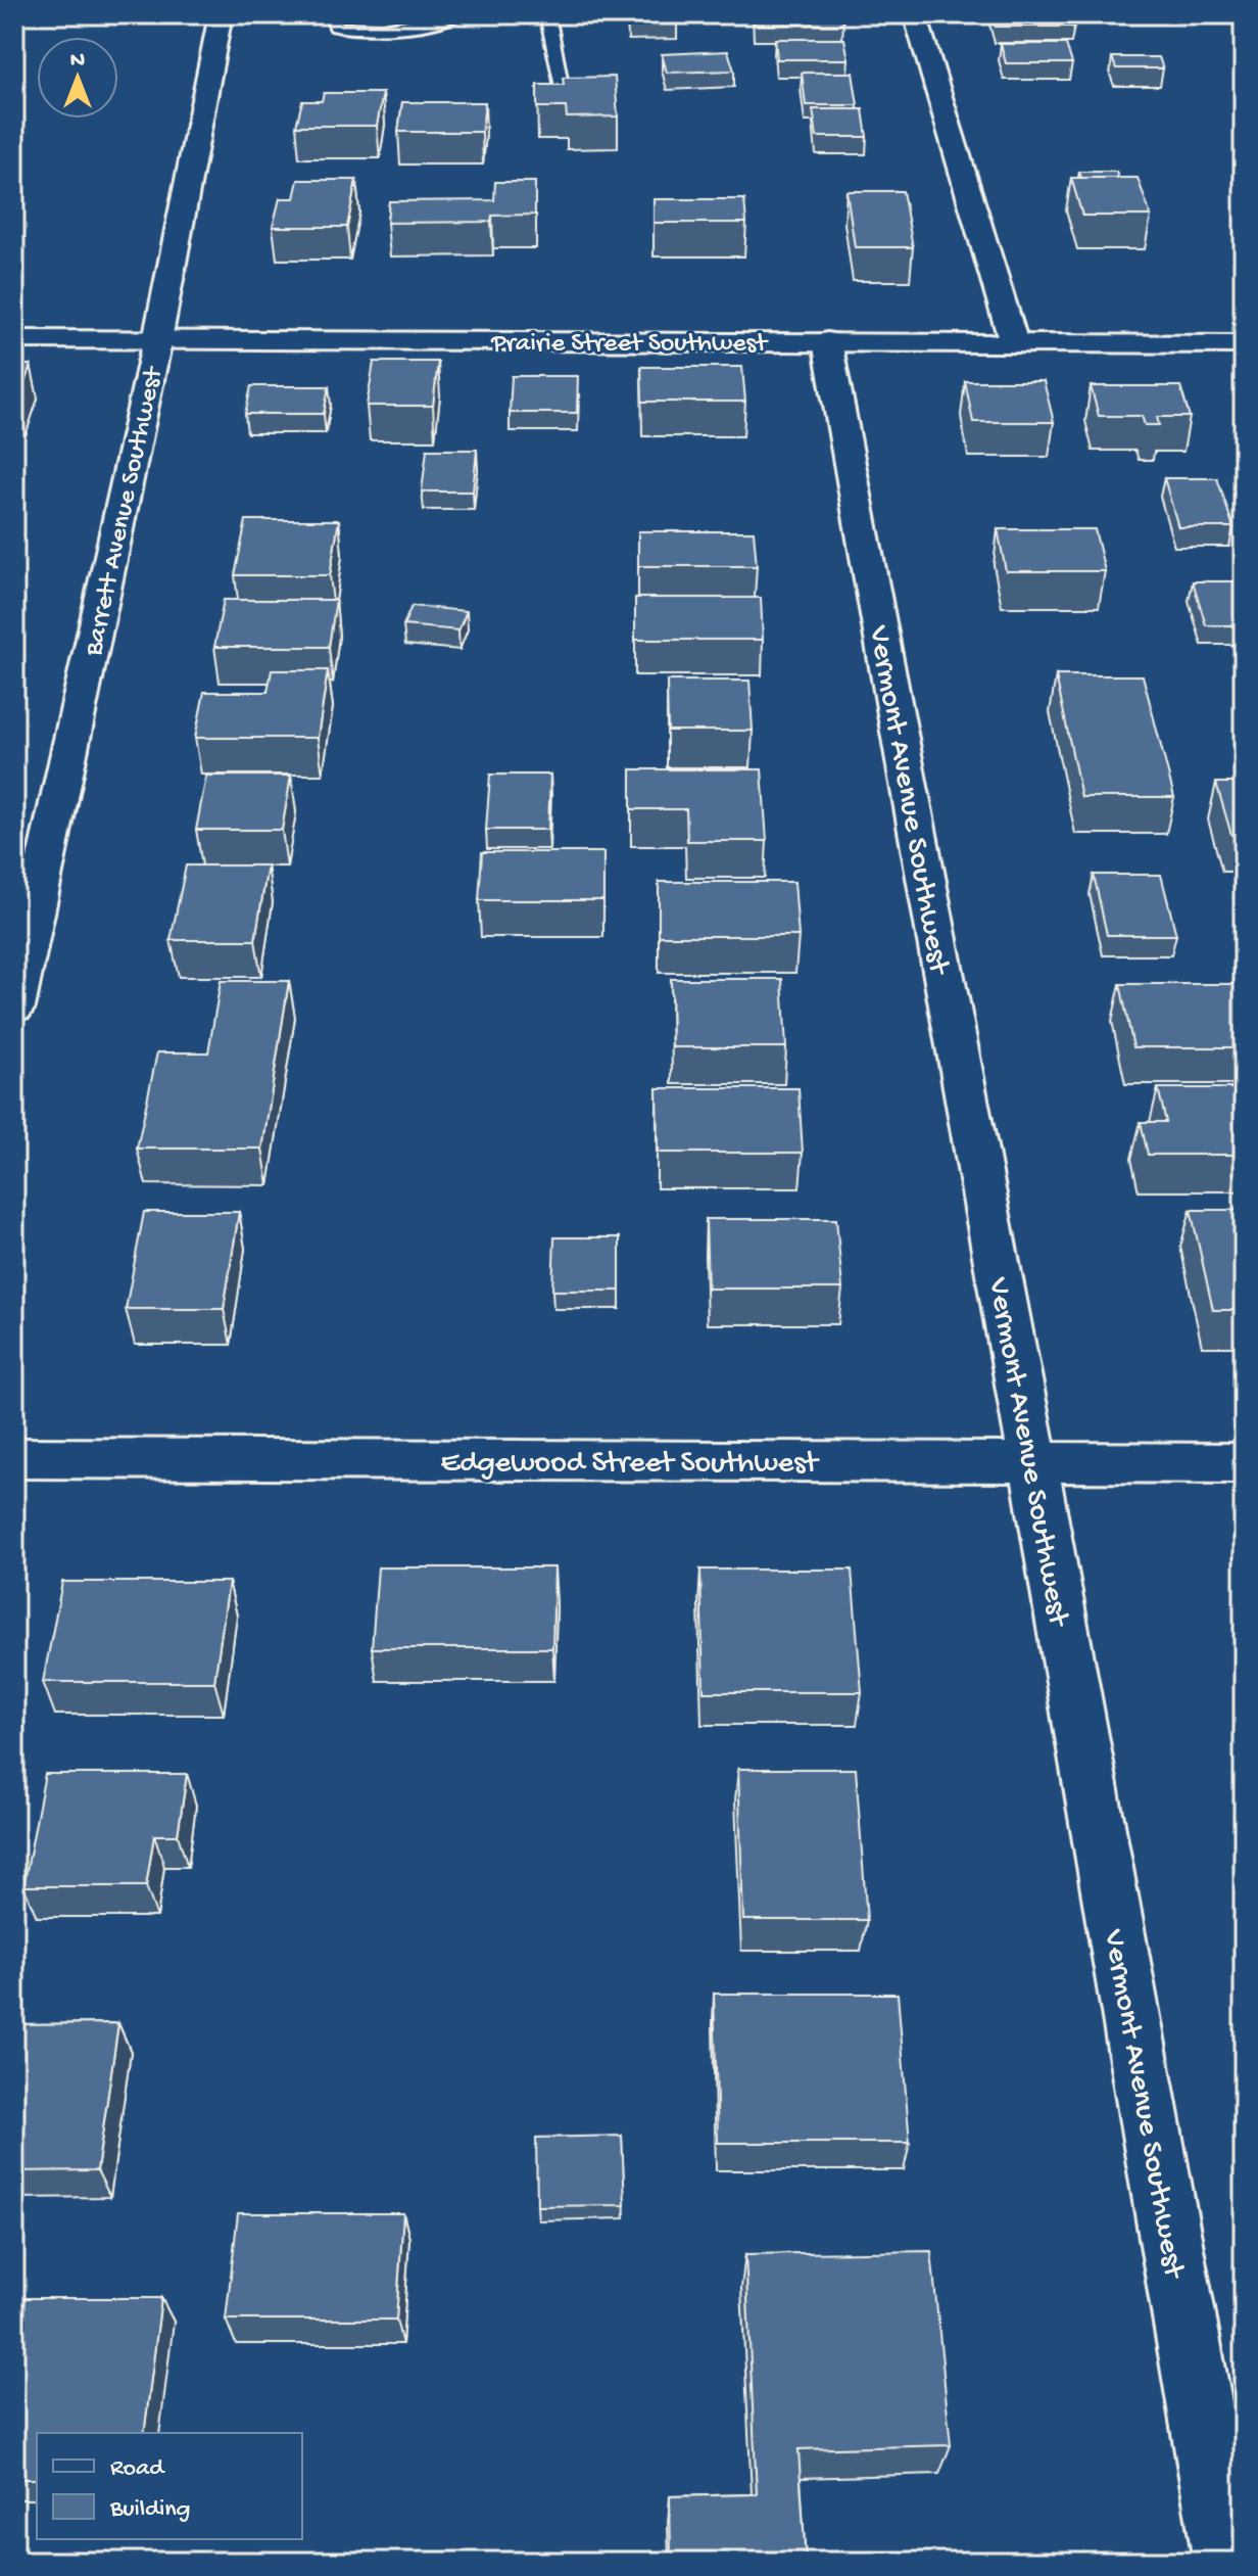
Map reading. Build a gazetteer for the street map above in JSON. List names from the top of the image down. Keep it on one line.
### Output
{"streets":{"street":["Prairie Street Southwest","Barrett Avenue Southwest","Vermont Avenue Southwest","Edgewood Street Southwest"]},"crossings":[["Prairie Street Southwest","Barrett Avenue Southwest"],["Prairie Street Southwest","Vermont Avenue Southwest"],["Vermont Avenue Southwest","Edgewood Street Southwest"]],"legend":["Road","Building"],"north":"top"}
